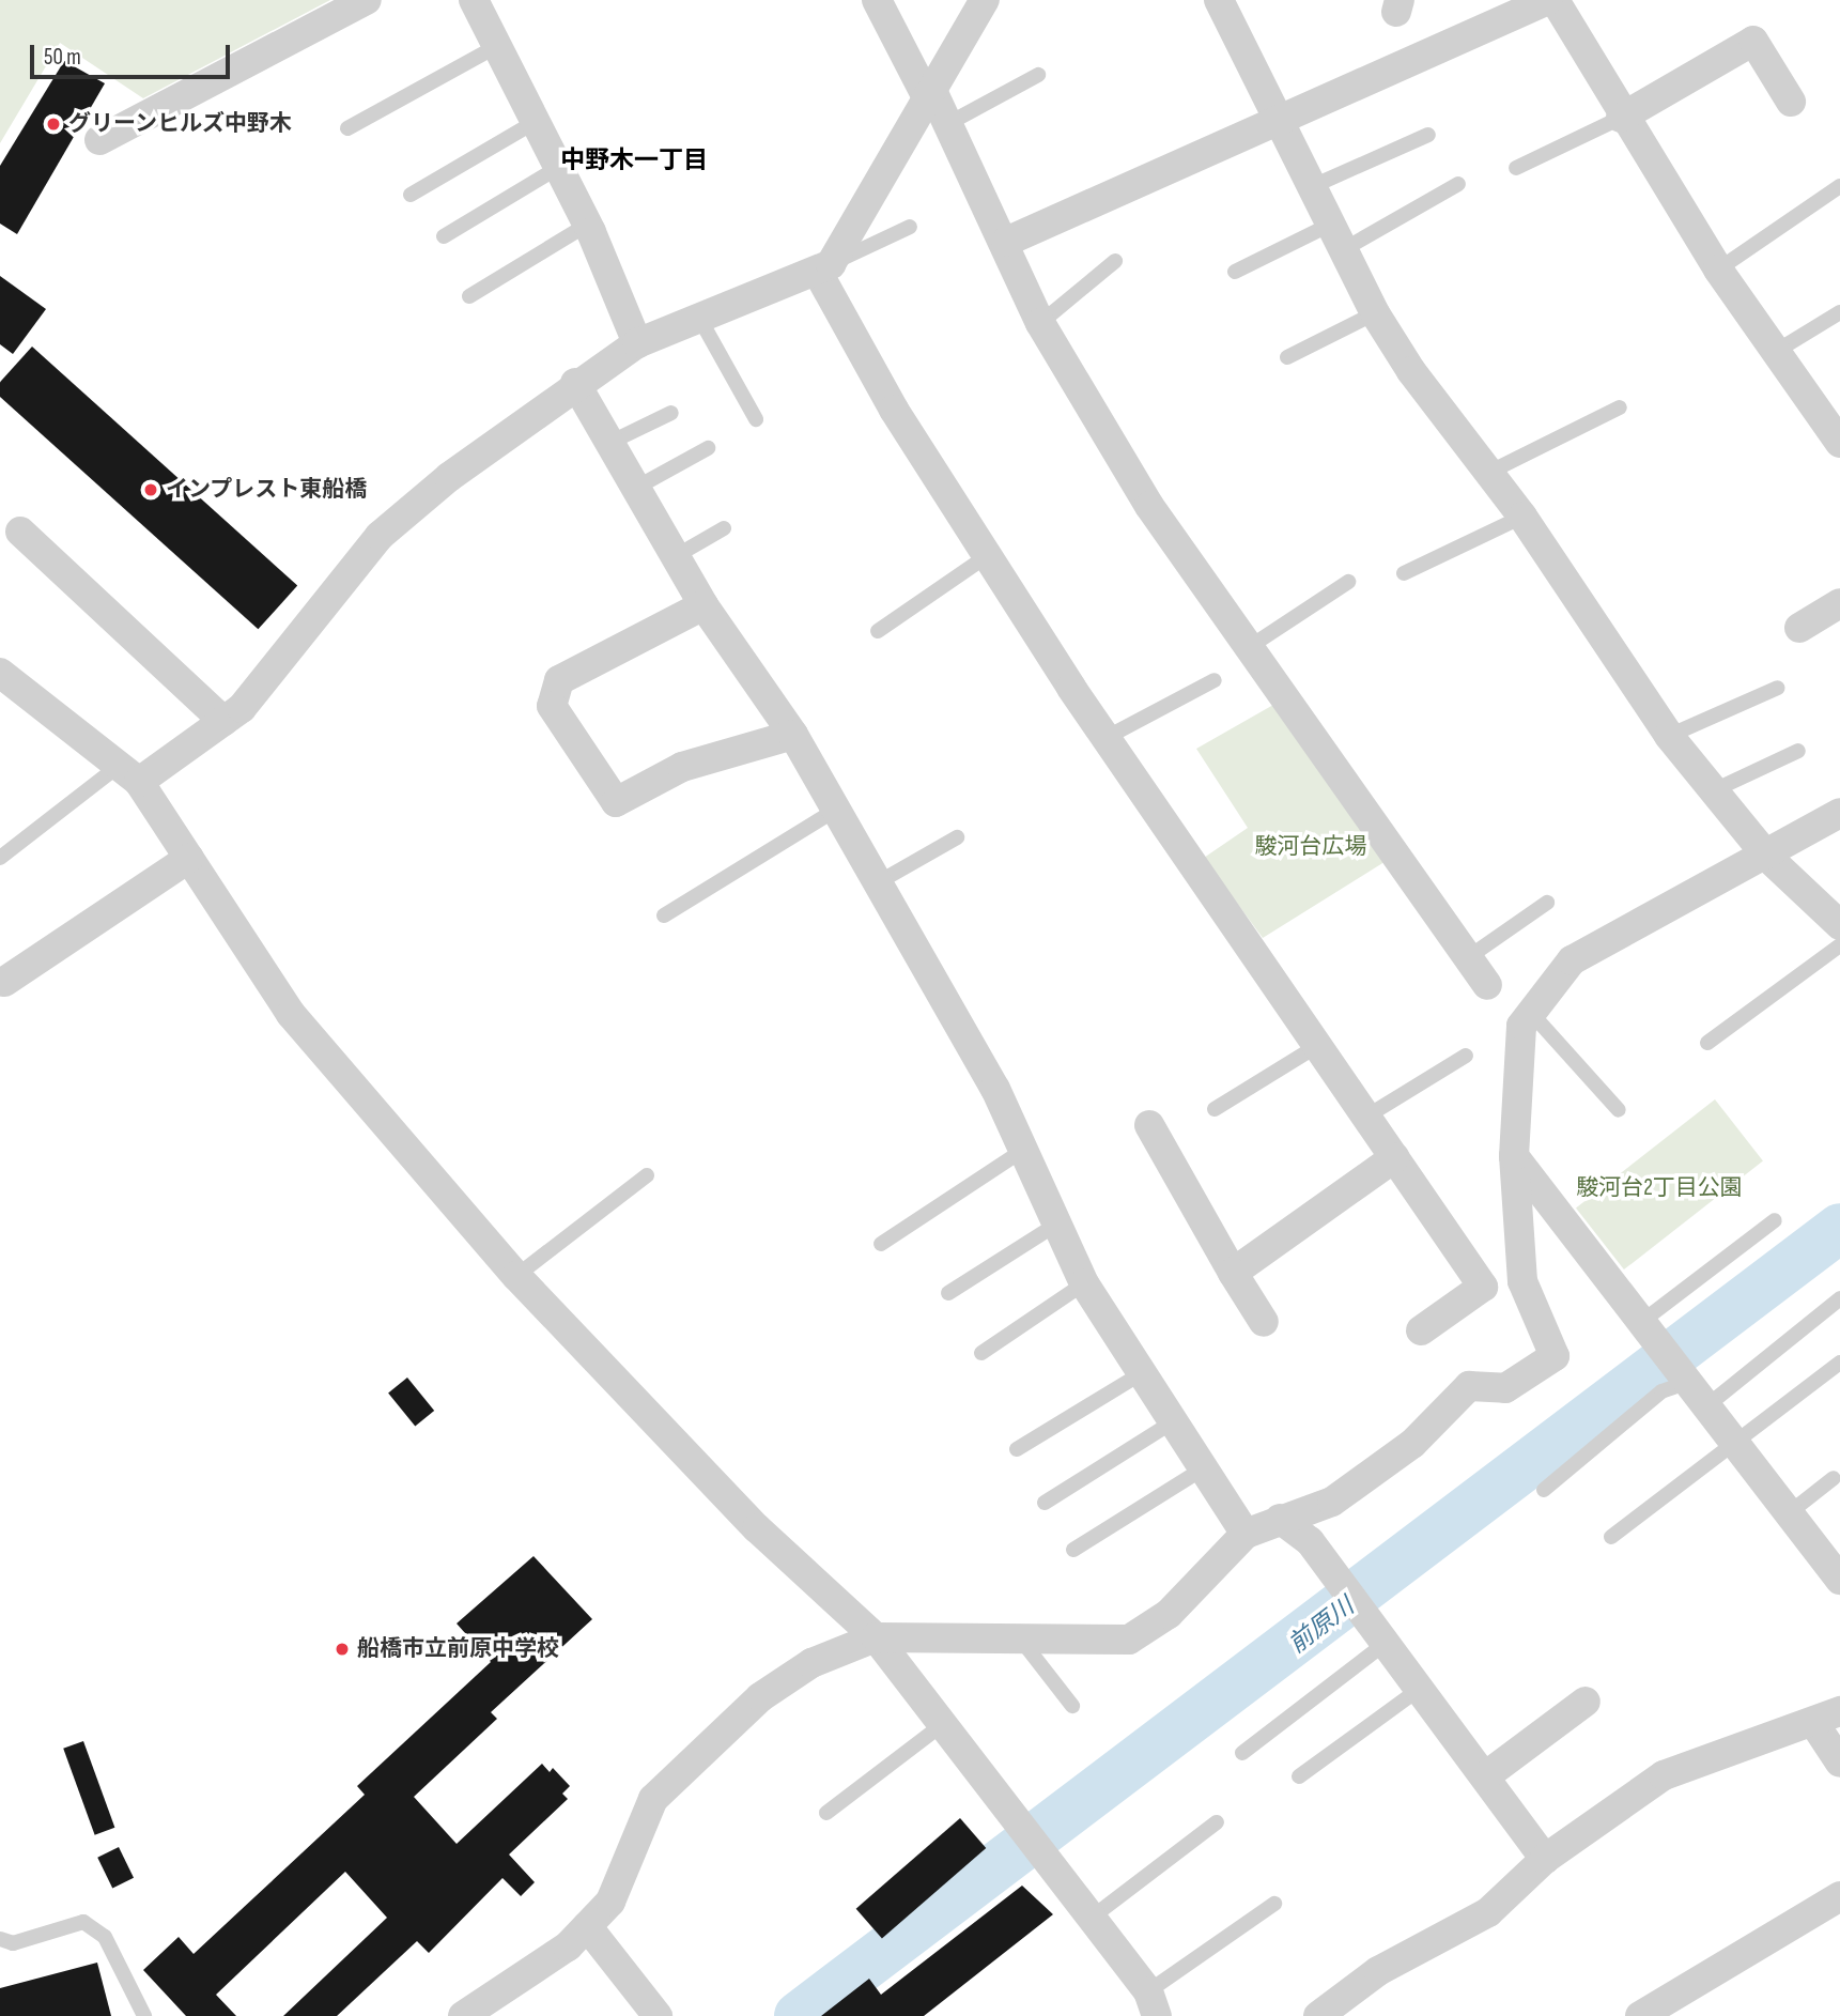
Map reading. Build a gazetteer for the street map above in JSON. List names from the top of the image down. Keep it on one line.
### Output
{"districts":["中野木一丁目"],"water":["前原川"],"parks":["駿河台広場","駿河台2丁目公園"],"places":["グリーンヒルズ中野木","インプレスト東船橋","船橋市立前原中学校"],"scale_bar":"50 m"}
